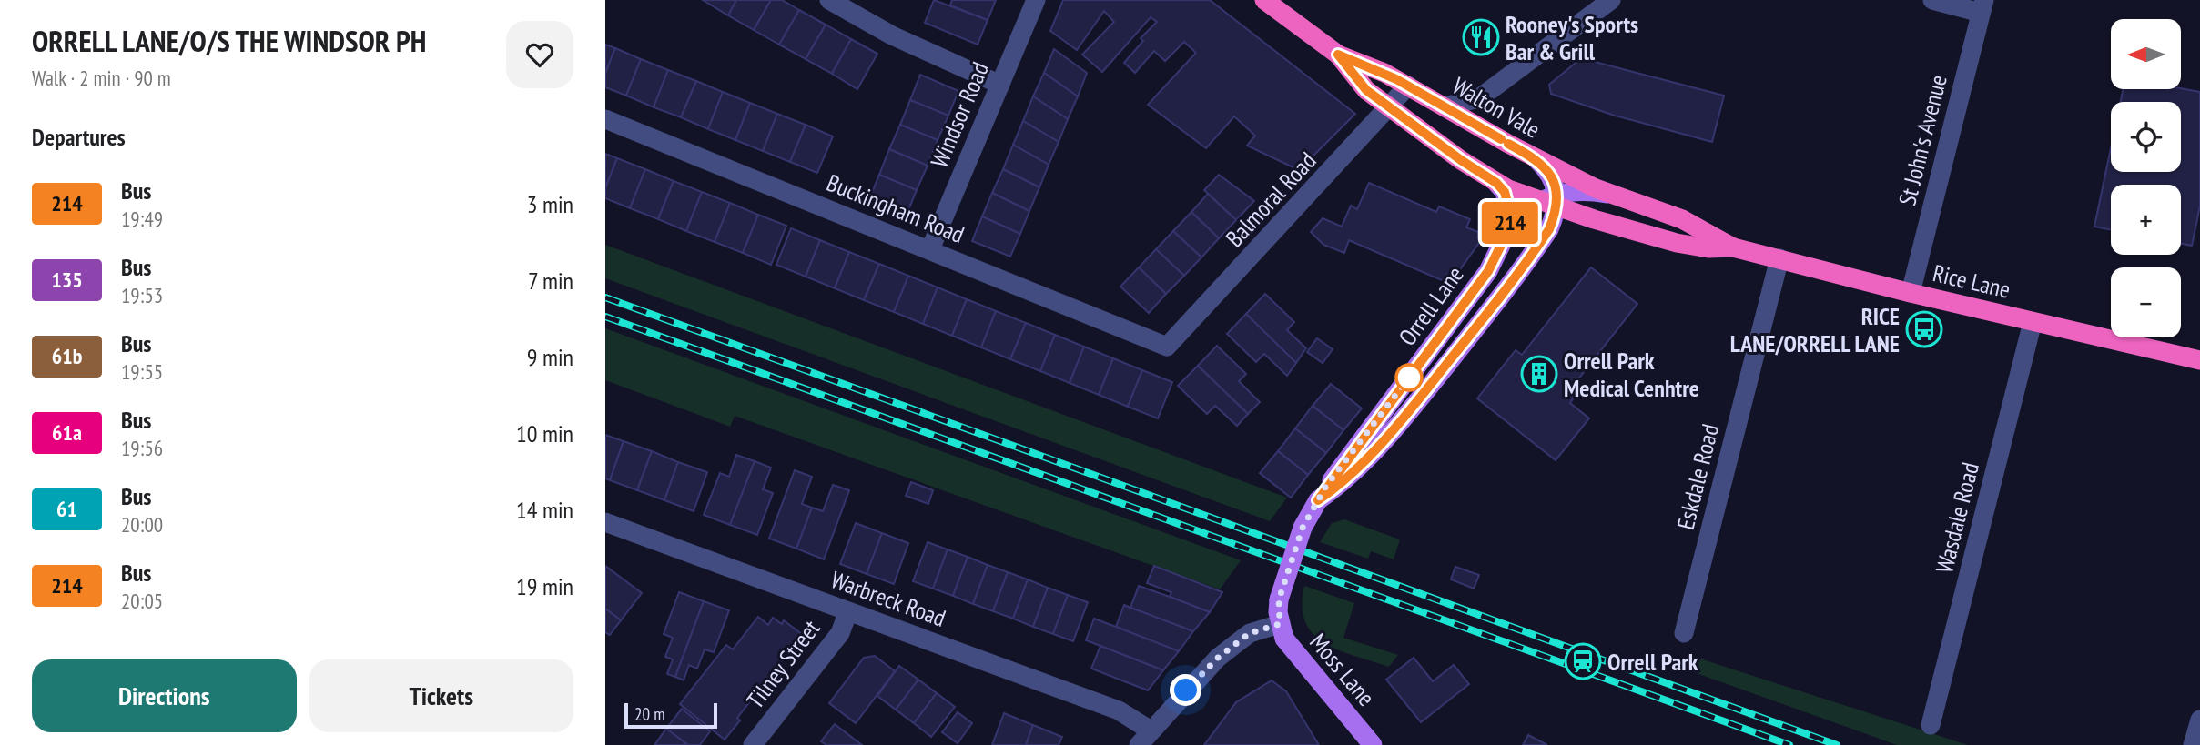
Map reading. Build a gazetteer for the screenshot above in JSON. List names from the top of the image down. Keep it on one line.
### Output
{"streets":{"highway":["Walton Vale","Rice Lane"],"main road":["Orrell Lane","Moss Lane"],"street":["Windsor Road","St John's Avenue","Balmoral Road","Buckingham Road","Eskdale Road","Wasdale Road","Warbreck Road","Tilney Street"]},"crossings":[["Walton Vale","Balmoral Road"],["Walton Vale","Rice Lane"],["Walton Vale","Orrell Lane"],["Windsor Road","Buckingham Road"],["St John's Avenue","Rice Lane"],["Balmoral Road","Buckingham Road"],["Rice Lane","Eskdale Road"],["Rice Lane","Wasdale Road"],["Orrell Lane","Moss Lane"],["Warbreck Road","Tilney Street"]],"places":{"restaurant":["Rooney's Sports Bar & Grill"],"bus stop":["RICE LANE/ORRELL LANE"],"building":["Orrell Park Medical Cenhtre"],"station":["Orrell Park"]},"lines":["bus line 214"],"scale_bar":"20 m","north":"left","page":{"heading":[["ORRELL LANE/O/S THE WINDSOR PH","Walk · 2 min · 90 m"],"Departures"],"on_map":"214","map_buttons":["+","−"],"list":[{"mark":"214","name":"Bus","note":"19:49","value":"3 min"},{"mark":"135","name":"Bus","note":"19:53","value":"7 min"},{"mark":"61b","name":"Bus","note":"19:55","value":"9 min"},{"mark":"61a","name":"Bus","note":"19:56","value":"10 min"},{"mark":"61","name":"Bus","note":"20:00","value":"14 min"},{"mark":"214","name":"Bus","note":"20:05","value":"19 min"}],"buttons":["Directions","Tickets"],"scale":"20 m"}}
